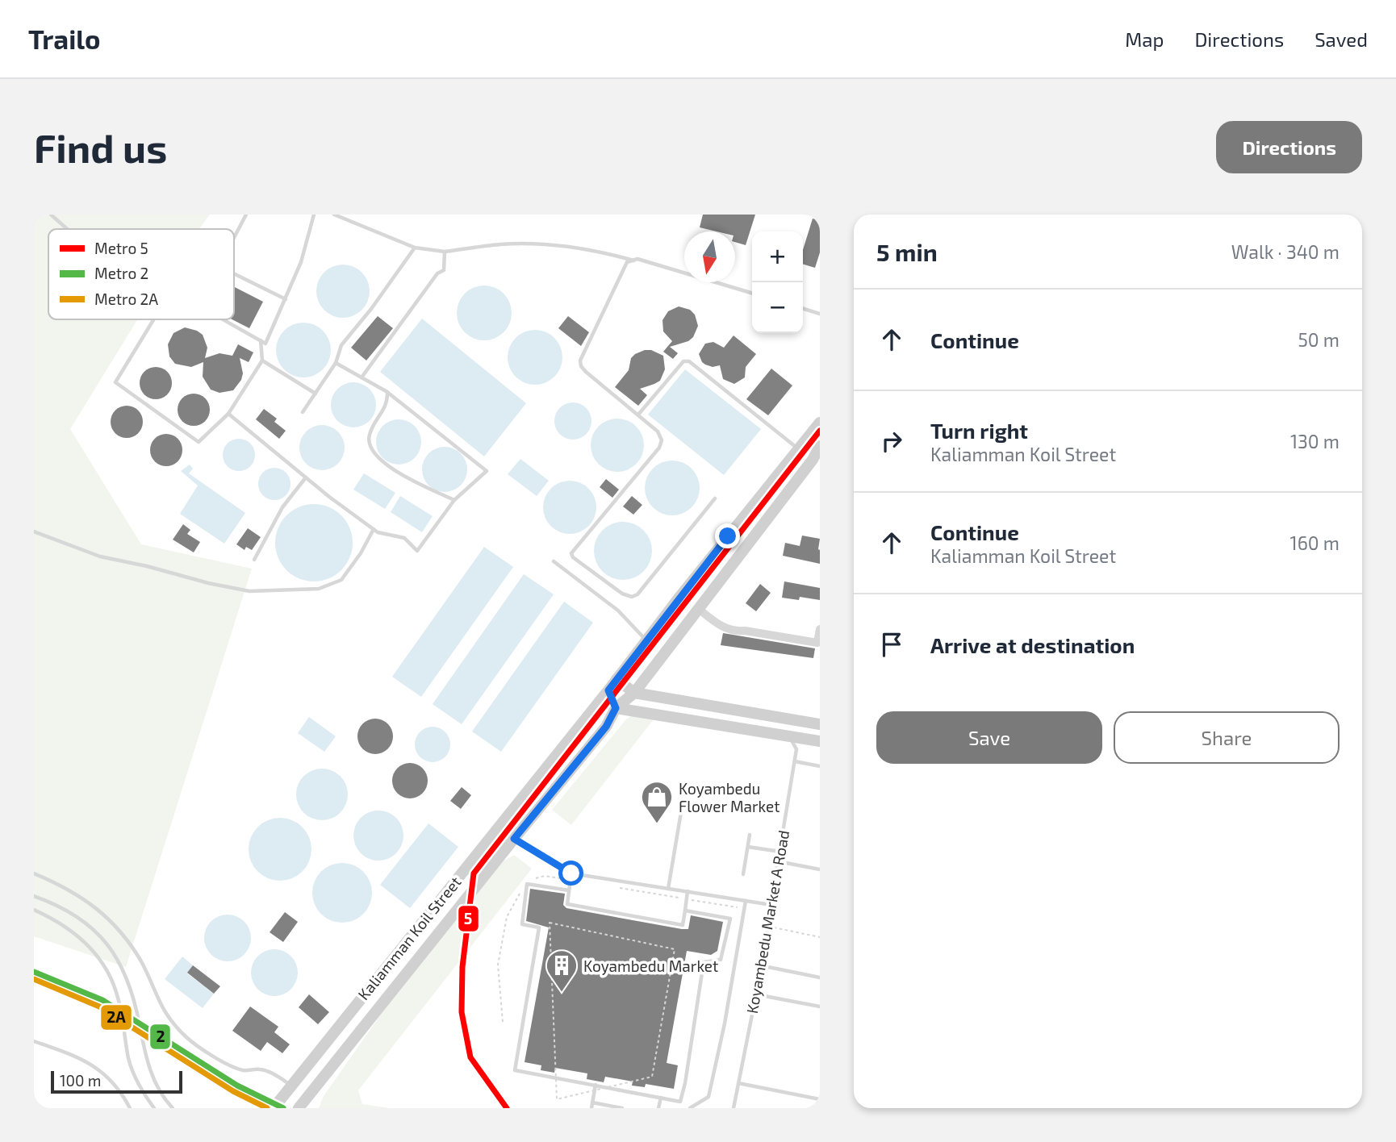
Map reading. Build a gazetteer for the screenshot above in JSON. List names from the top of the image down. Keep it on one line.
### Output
{"streets":{"main road":["Kaliamman Koil Street"],"lane":["Koyambedu Market A Road"]},"places":{"shop":["Koyambedu Flower Market"],"building":["Koyambedu Market"]},"lines":["metro line 5","metro line 2","metro line 2A"],"legend":["Metro 5","Metro 2","Metro 2A"],"scale_bar":"100 m","north":"bottom","page":{"header":"Trailo","nav":["Map","Directions","Saved"],"buttons":["Directions",["Save","Share"]],"title":"Find us","heading":["5 min","Walk · 340 m"],"map_buttons":["+","−"],"list":[["Continue","50 m"],["Turn right","Kaliamman Koil Street","130 m"],["Continue","Kaliamman Koil Street","160 m"],"Arrive at destination"],"scale":"100 m"}}
